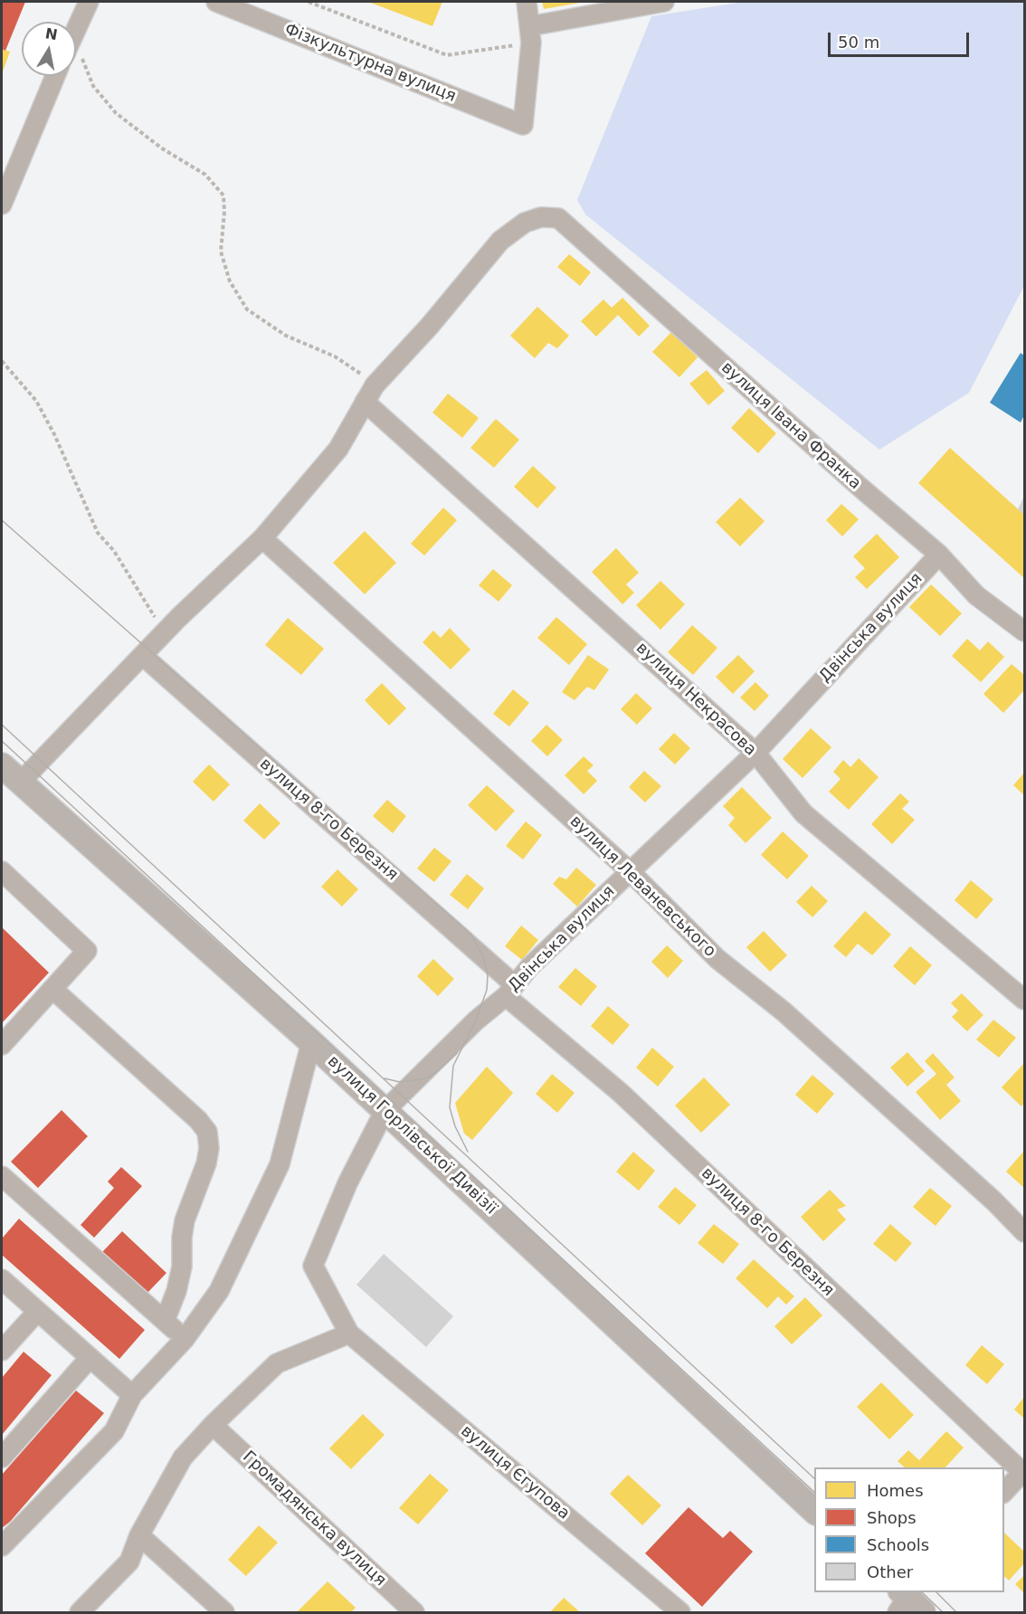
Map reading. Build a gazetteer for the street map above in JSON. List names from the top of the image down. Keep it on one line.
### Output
{"streets":{"main road":["вулиця Горлівської Дивізії"],"street":["Фізкультурна вулиця","вулиця Івана Франка","Двінська вулиця","вулиця Некрасова","вулиця 8-го Березня","вулиця Леваневського","вулиця Єгупова","Громадянська вулиця"]},"crossings":[["вулиця Івана Франка","Двінська вулиця"],["вулиця Івана Франка","вулиця Некрасова"],["Двінська вулиця","вулиця Некрасова"],["Двінська вулиця","вулиця 8-го Березня"],["Двінська вулиця","вулиця Леваневського"],["Двінська вулиця","вулиця Горлівської Дивізії"],["Двінська вулиця","вулиця Єгупова"]],"legend":["Homes","Shops","Schools","Other"],"scale_bar":"50 m","north":"top"}
